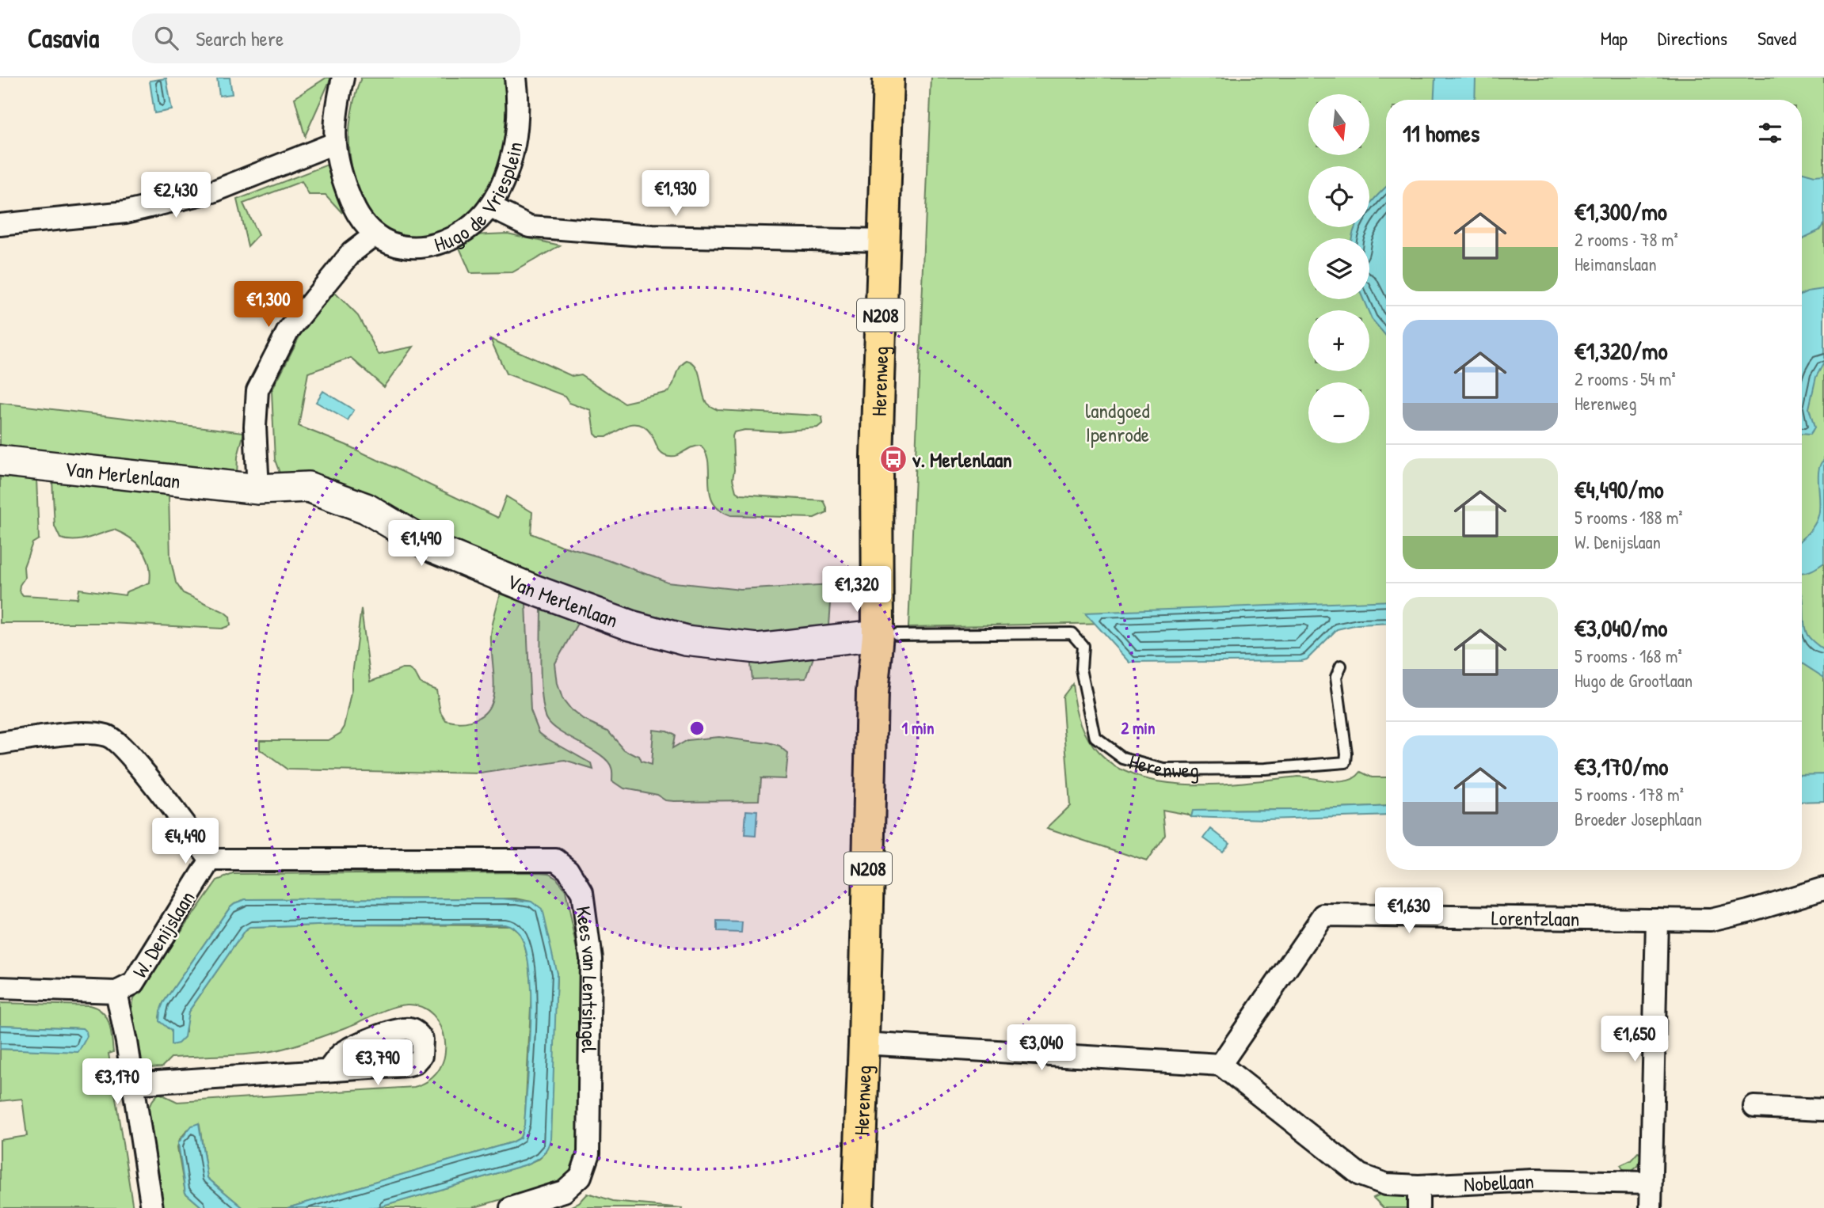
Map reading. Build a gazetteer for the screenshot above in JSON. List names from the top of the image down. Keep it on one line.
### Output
{"streets":{"main road":["N208","Herenweg","Van Merlenlaan"],"street":["Hugo de Vriesplein","Lorentzlaan","W. Denijslaan","Kees van Lentsingel","Nobellaan"]},"crossings":[["Herenweg","Van Merlenlaan"],["Lorentzlaan","Nobellaan"],["W. Denijslaan","Kees van Lentsingel"]],"parks":["landgoed Ipenrode"],"places":{"bus stop":["v. Merlenlaan"]},"north":"bottom","page":{"header":"Casavia","search":"Search here","nav":["Map","Directions","Saved"],"map_buttons":["+","−"],"heading":"11 homes","list":[{"name":"€1,300/mo","note":"2 rooms · 78 m² · Heimanslaan"},{"name":"€1,320/mo","note":"2 rooms · 54 m² · Herenweg"},{"name":"€4,490/mo","note":"5 rooms · 188 m² · W. Denijslaan"},{"name":"€3,040/mo","note":"5 rooms · 168 m² · Hugo de Grootlaan"},{"name":"€3,170/mo","note":"5 rooms · 178 m² · Broeder Josephlaan"}],"price":["€1,930","€2,430","€1,300","€1,490","€1,320","€4,490","€1,630","€1,650","€3,040","€3,790","€3,170"]},"rings":["1 min","2 min"]}
